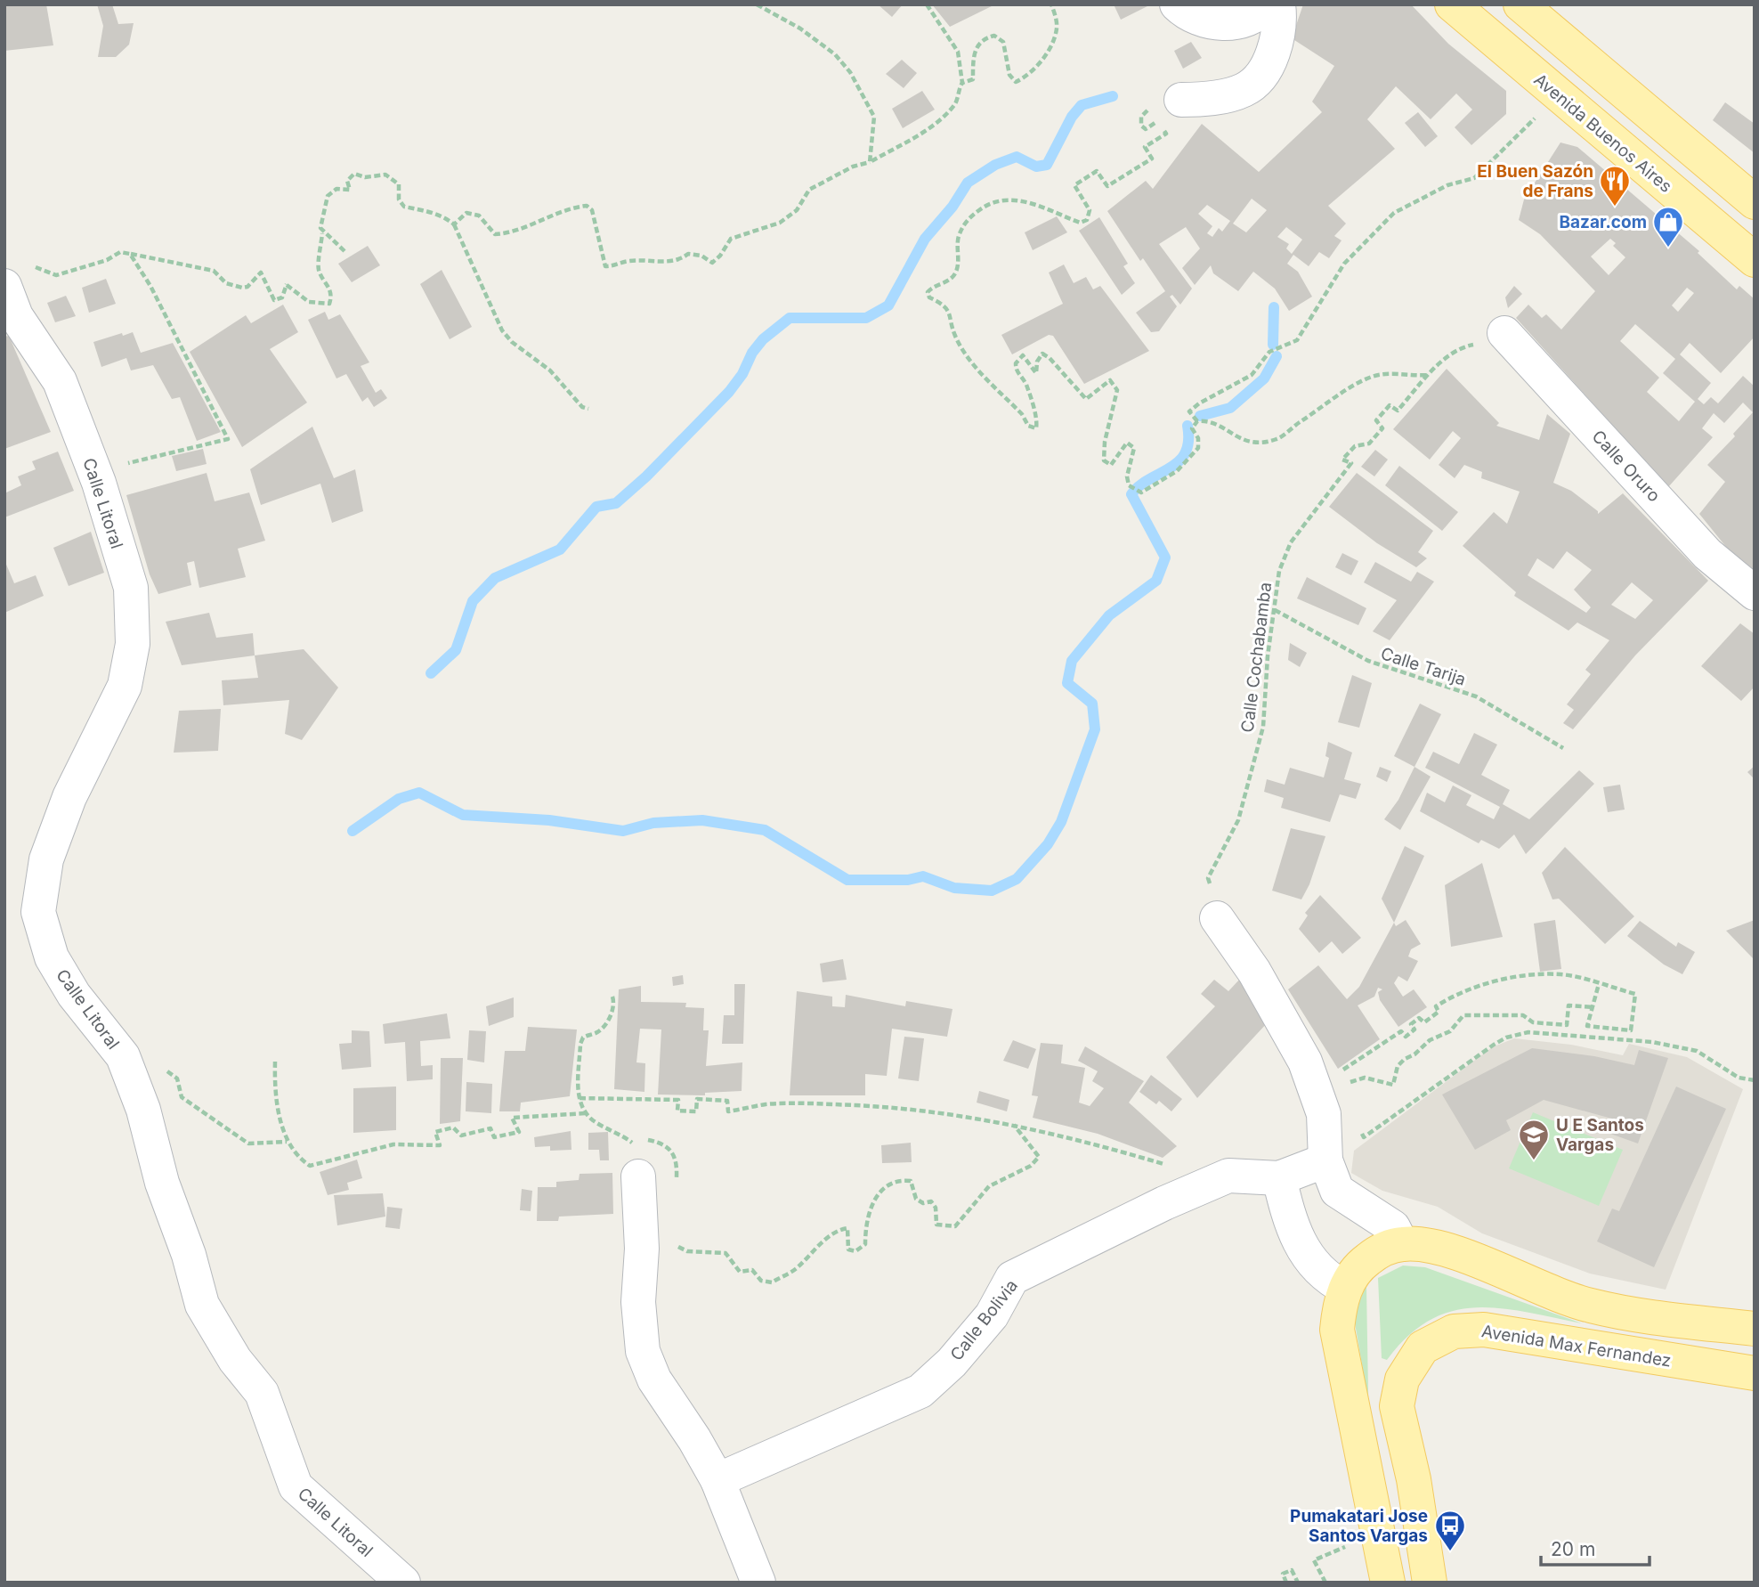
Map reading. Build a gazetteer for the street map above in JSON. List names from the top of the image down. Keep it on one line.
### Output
{"streets":{"main road":["Avenida Buenos Aires","Avenida Max Fernandez"],"street":["Calle Oruro","Calle Litoral","Calle Bolivia"],"path":["Calle Cochabamba","Calle Tarija"]},"crossings":[["Calle Oruro","Calle Cochabamba"],["Calle Cochabamba","Calle Tarija"]],"places":{"restaurant":["El Buen Sazón de Frans"],"shop":["Bazar.com"],"school or university":["U E Santos Vargas"],"bus stop":["Pumakatari Jose Santos Vargas"]},"scale_bar":"20 m"}
